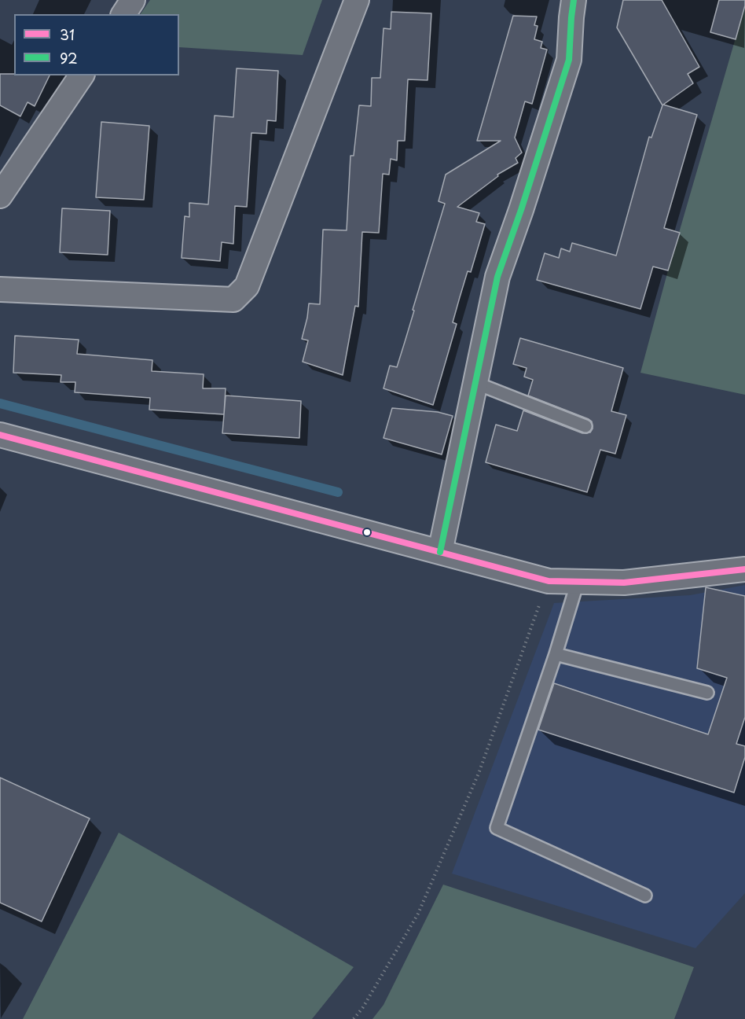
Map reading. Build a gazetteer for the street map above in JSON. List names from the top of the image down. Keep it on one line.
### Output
{"lines":["transit line 92","transit line 31"],"legend":["31","92"]}
